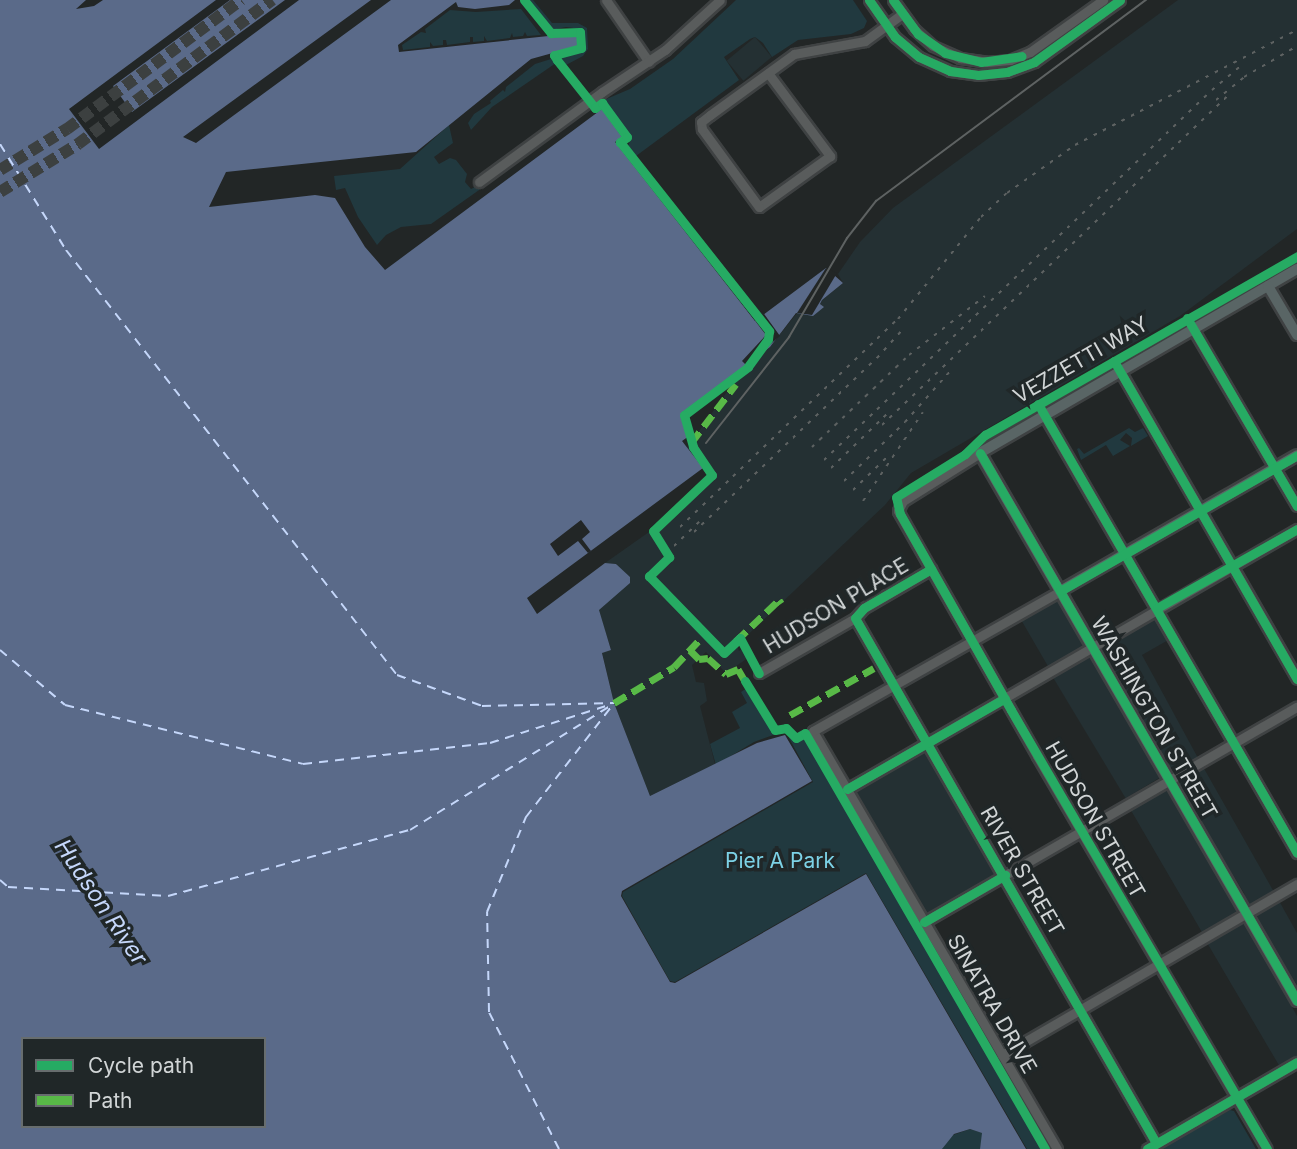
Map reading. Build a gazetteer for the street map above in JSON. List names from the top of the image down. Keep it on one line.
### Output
{"streets":{"main road":["WASHINGTON STREET"],"street":["HUDSON PLACE","HUDSON STREET","RIVER STREET","SINATRA DRIVE"],"cycle path":["VEZZETTI WAY"]},"crossings":[["HUDSON PLACE","HUDSON STREET"],["HUDSON PLACE","RIVER STREET"],["WASHINGTON STREET","HUDSON STREET"],["RIVER STREET","SINATRA DRIVE"]],"water":["Hudson River"],"parks":["Pier A Park"],"legend":["Cycle path","Path"]}
